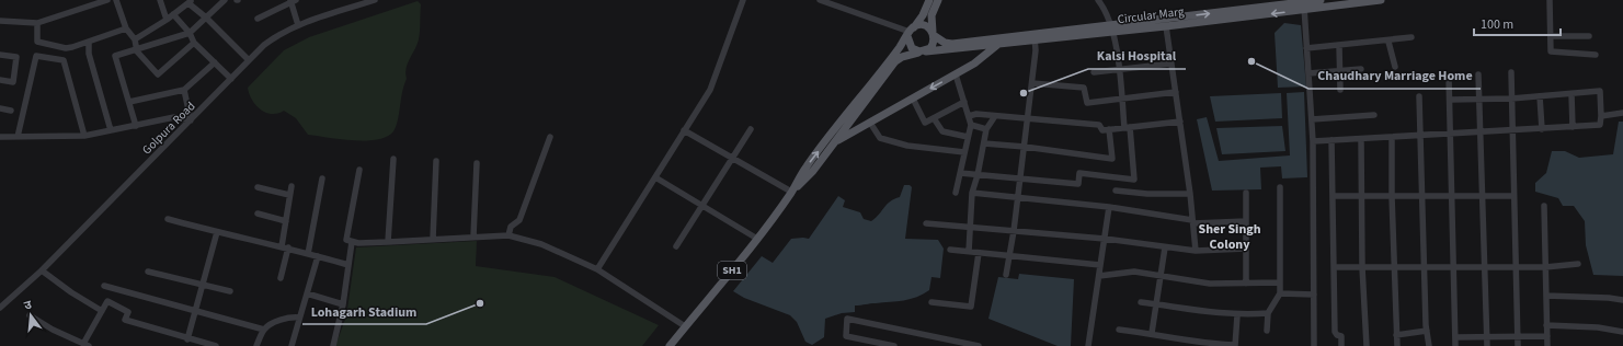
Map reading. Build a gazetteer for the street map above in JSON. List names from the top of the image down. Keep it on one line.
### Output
{"streets":{"main road":["Circular Marg","SH1"],"street":["Golpura Road"]},"crossings":[["Circular Marg","SH1"]],"districts":["Sher Singh Colony"],"places":["Chaudhary Marriage Home","Kalsi Hospital","Lohagarh Stadium"],"scale_bar":"100 m","north":"top"}
